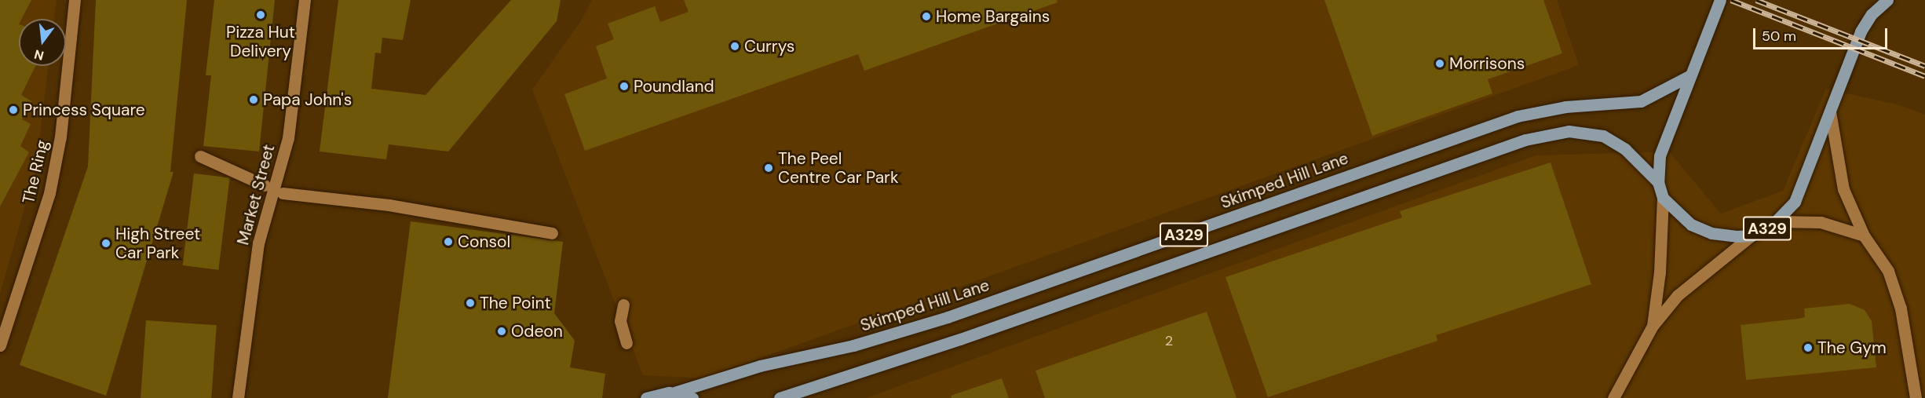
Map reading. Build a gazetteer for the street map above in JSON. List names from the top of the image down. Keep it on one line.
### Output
{"streets":{"main road":["Skimped Hill Lane","A329"],"street":["The Ring","Market Street"]},"crossings":[["Skimped Hill Lane","A329"]],"places":["Pizza Hut Delivery","Home Bargains","Currys","Morrisons","Poundland","Papa John's","Princess Square","The Peel Centre Car Park","Consol","High Street Car Park","The Point","Odeon","The Gym"],"house_numbers":["2"],"scale_bar":"50 m","north":"bottom"}
